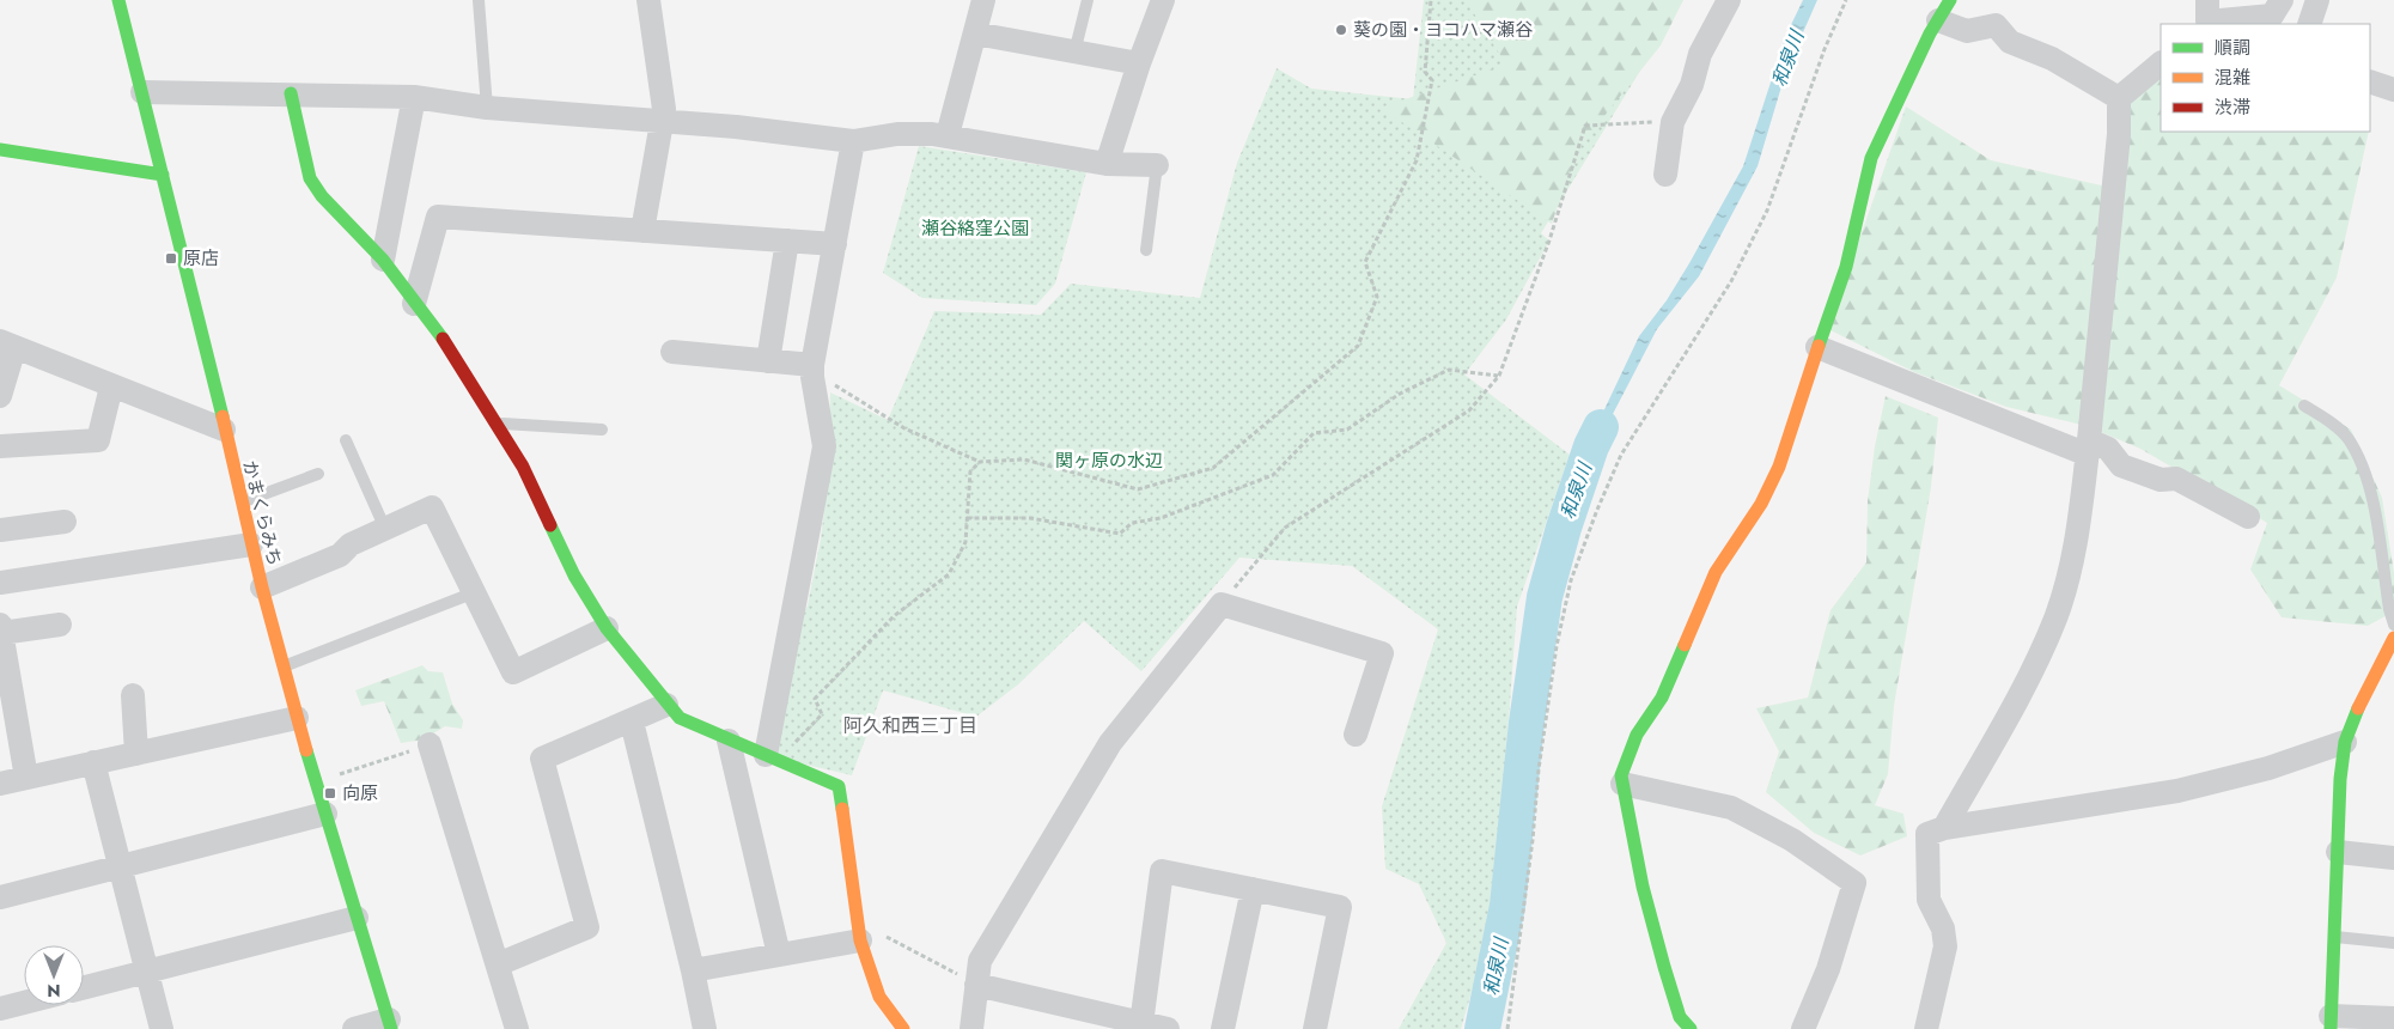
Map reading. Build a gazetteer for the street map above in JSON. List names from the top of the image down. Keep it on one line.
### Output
{"streets":{"street":["かまくらみち"]},"districts":["阿久和西三丁目"],"water":["和泉川"],"parks":["瀬谷絡窪公園","関ヶ原の水辺"],"places":{"other":["葵の園・ヨコハマ瀬谷"],"transit":["原店","向原"]},"legend":["順調","混雑","渋滞"],"north":"bottom"}
